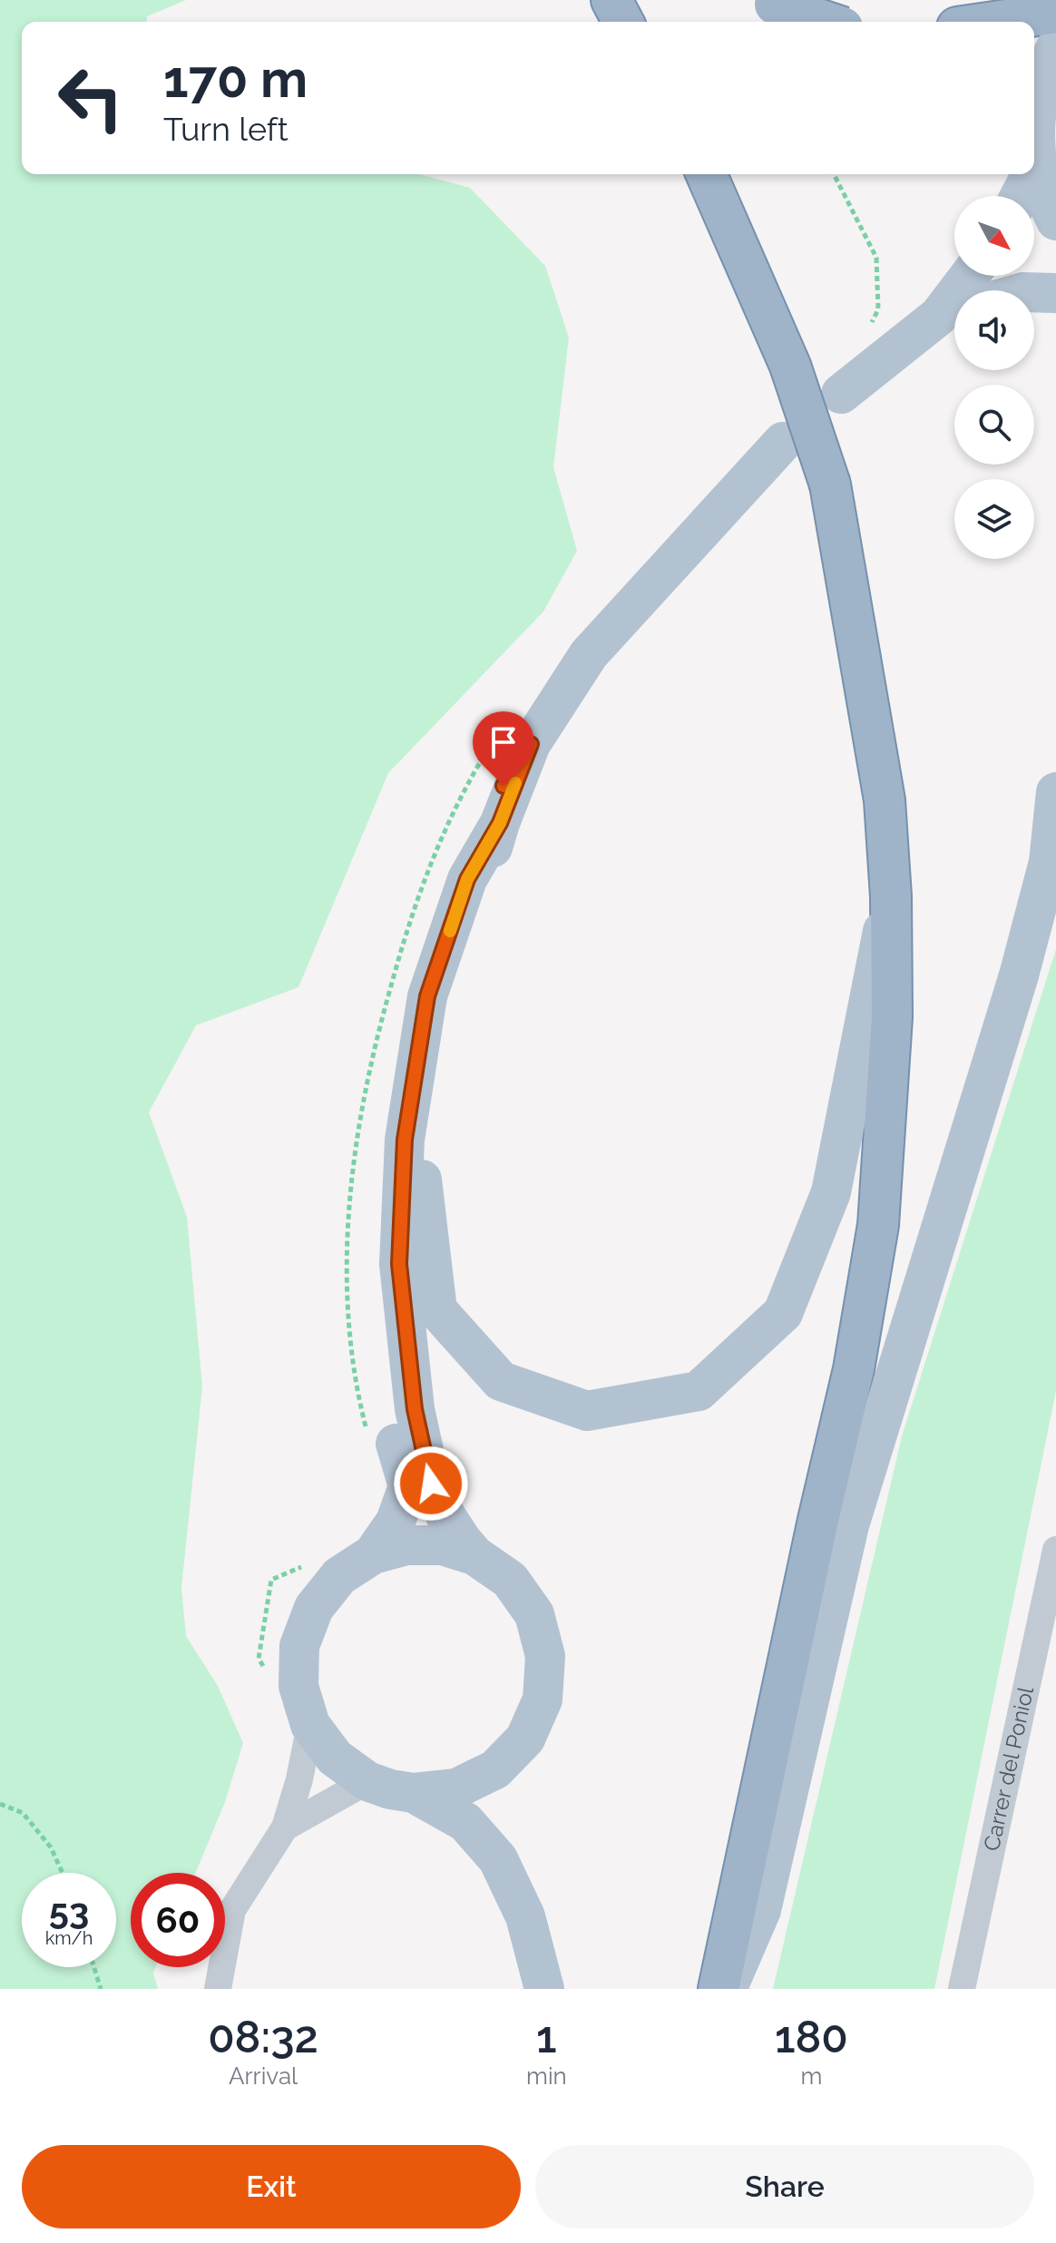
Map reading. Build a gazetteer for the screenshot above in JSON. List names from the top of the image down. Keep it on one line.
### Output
{"streets":{"street":["Carrer del Poniol"]},"north":"bottom right","page":{"turn":["170 m","Turn left"],"speed":"53 km/h","limit":"60","eta":["08:32","Arrival","1","min","180","m"],"buttons":["Exit","Share"]}}
